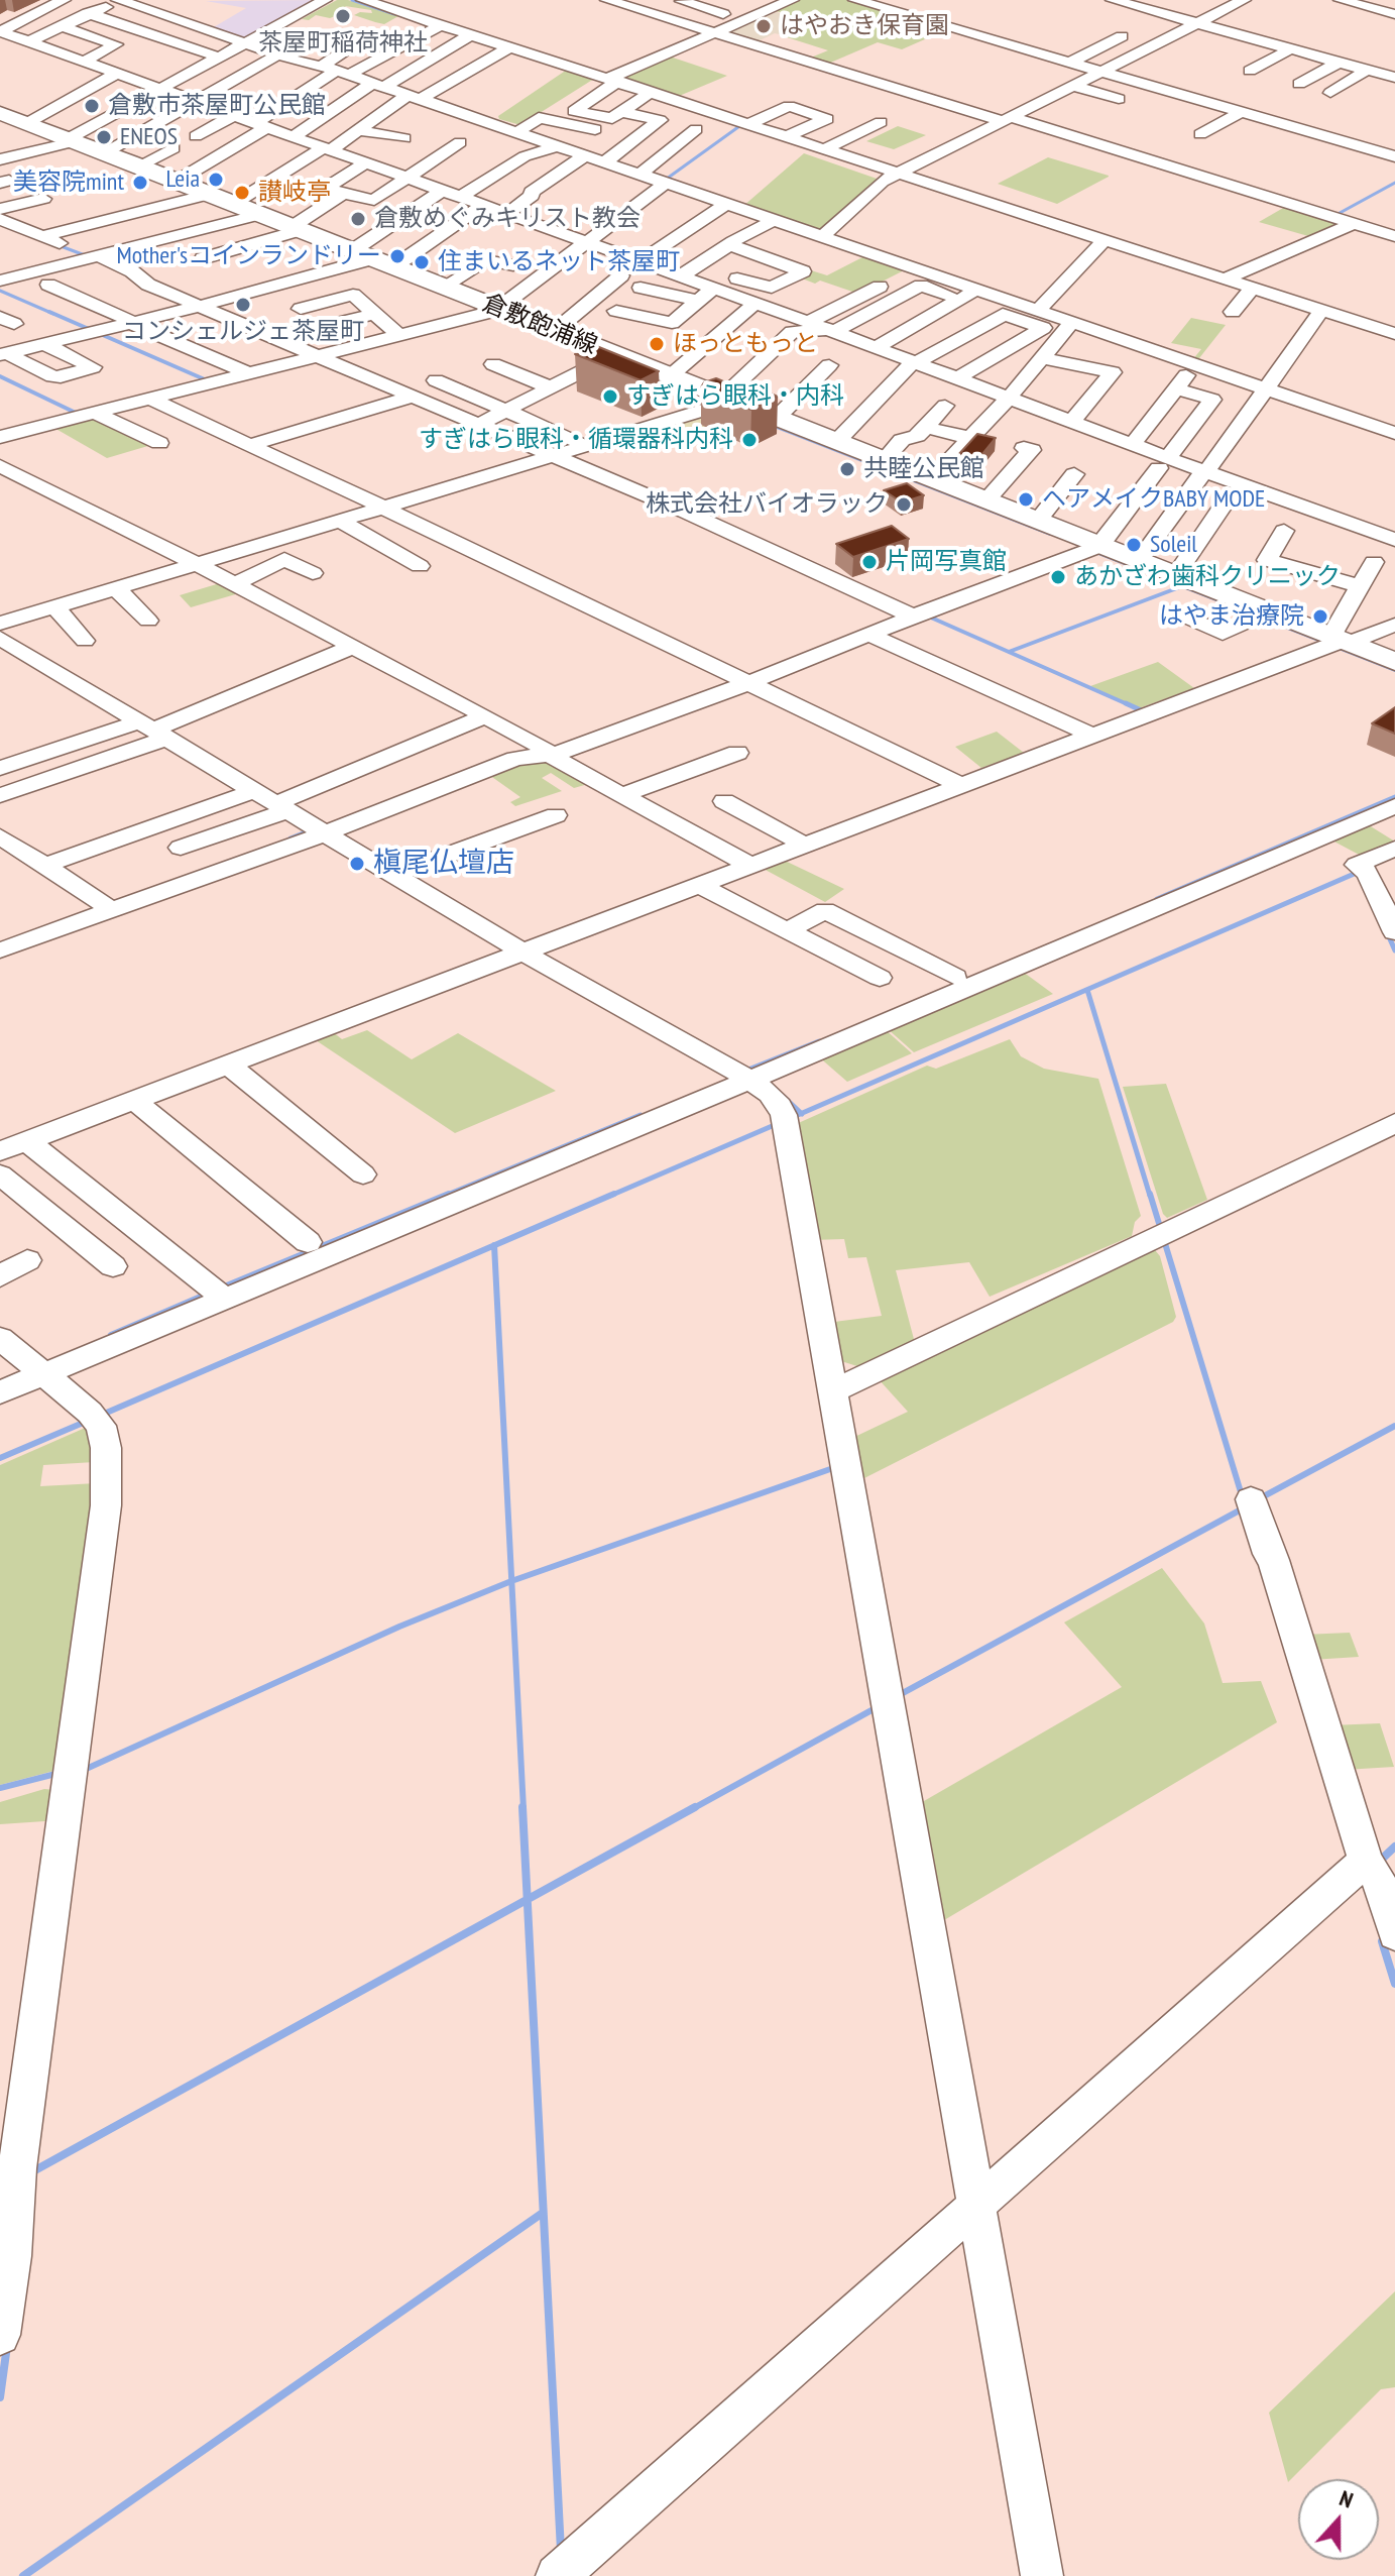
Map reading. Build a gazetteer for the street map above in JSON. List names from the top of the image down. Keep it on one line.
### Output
{"streets":{"main road":["倉敷飽浦線"]},"places":["茶屋町稲荷神社","はやおき保育園","倉敷市茶屋町公民館","ENEOS","Leia","美容院mint","讃岐亭","倉敷めぐみキリスト教会","Mother'sコインランドリー","住まいるネット茶屋町","コンシェルジェ茶屋町","ほっともっと","すぎはら眼科・内科","すぎはら眼科・循環器科内科","共睦公民館","ヘアメイクBABY MODE","株式会社バイオラック","Soleil","片岡写真館","あかざわ歯科クリニック","はやま治療院","槇尾仏壇店"],"north":"top"}
